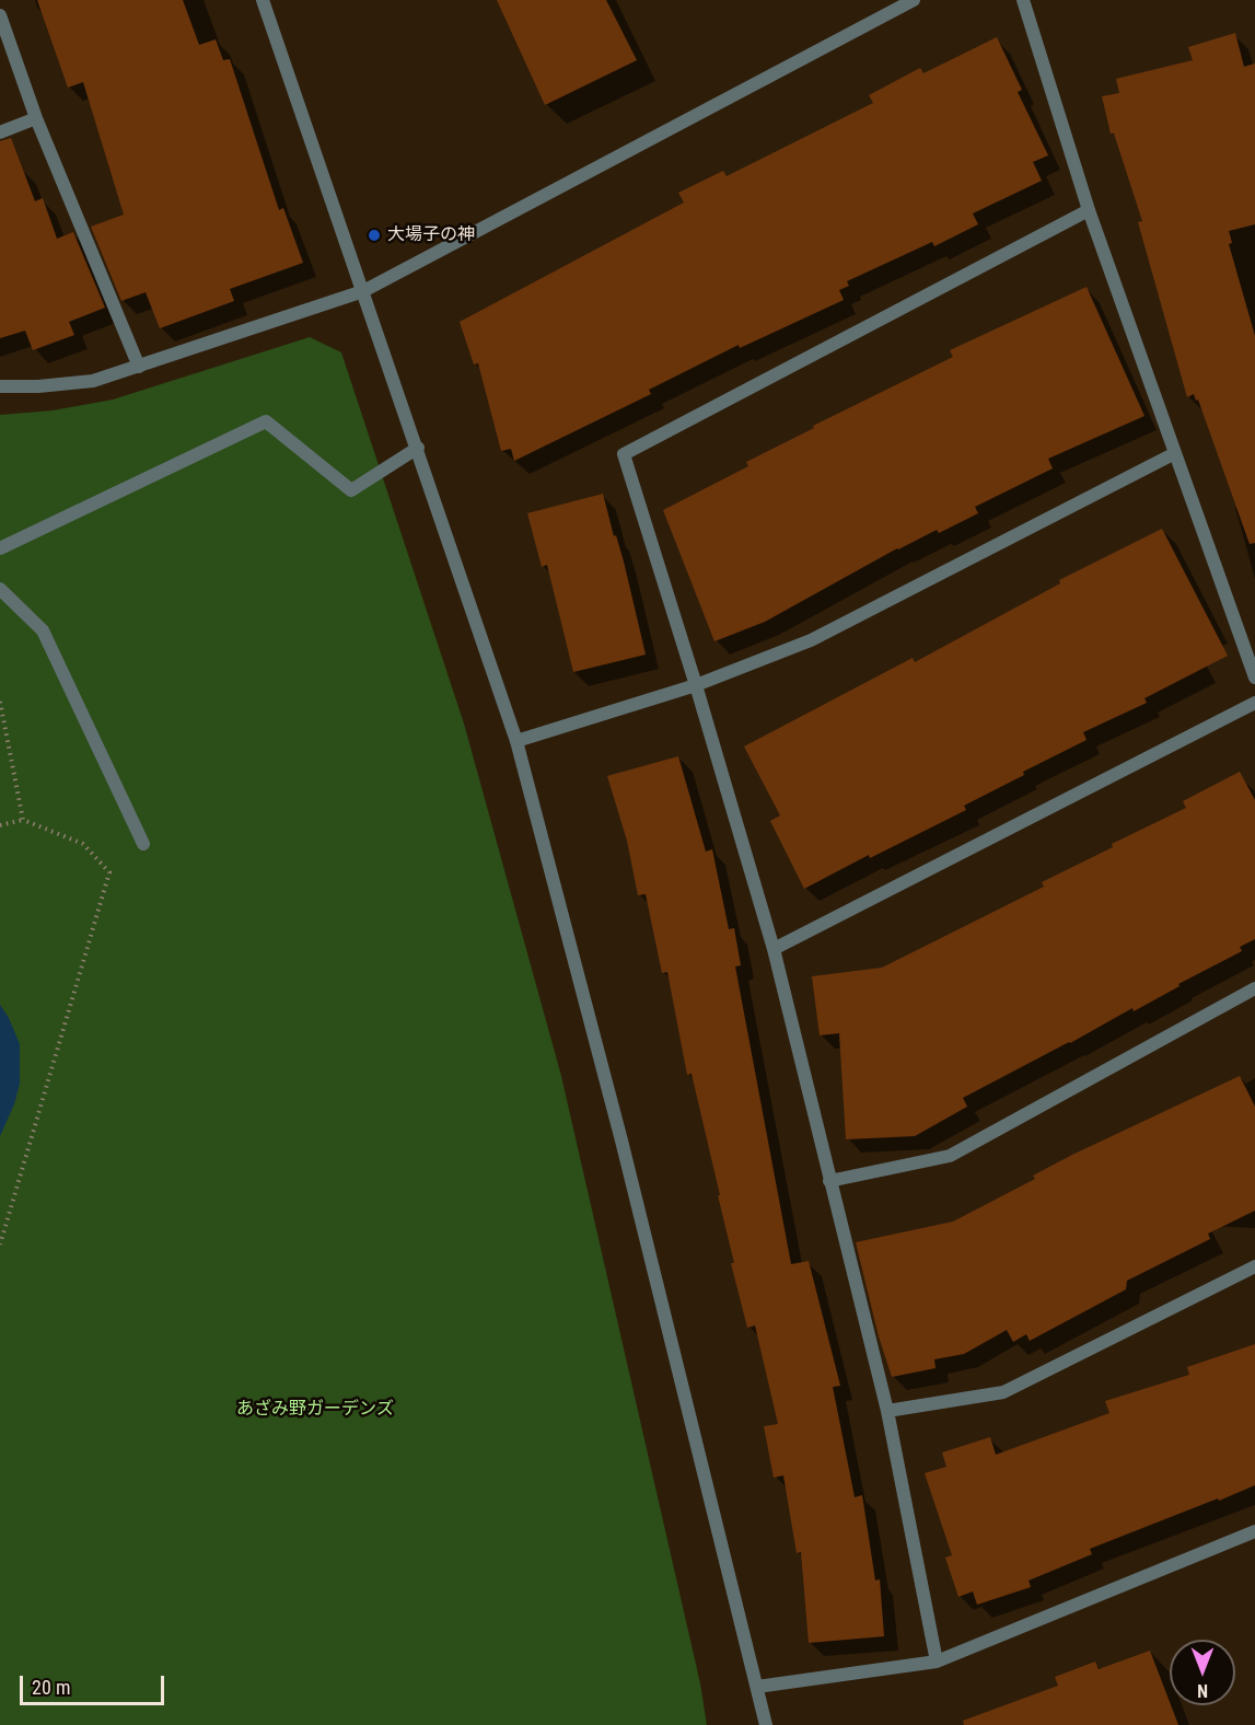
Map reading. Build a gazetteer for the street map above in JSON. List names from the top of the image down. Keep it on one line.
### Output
{"parks":["あざみ野ガーデンズ"],"places":["大場子の神"],"scale_bar":"20 m","north":"bottom"}
